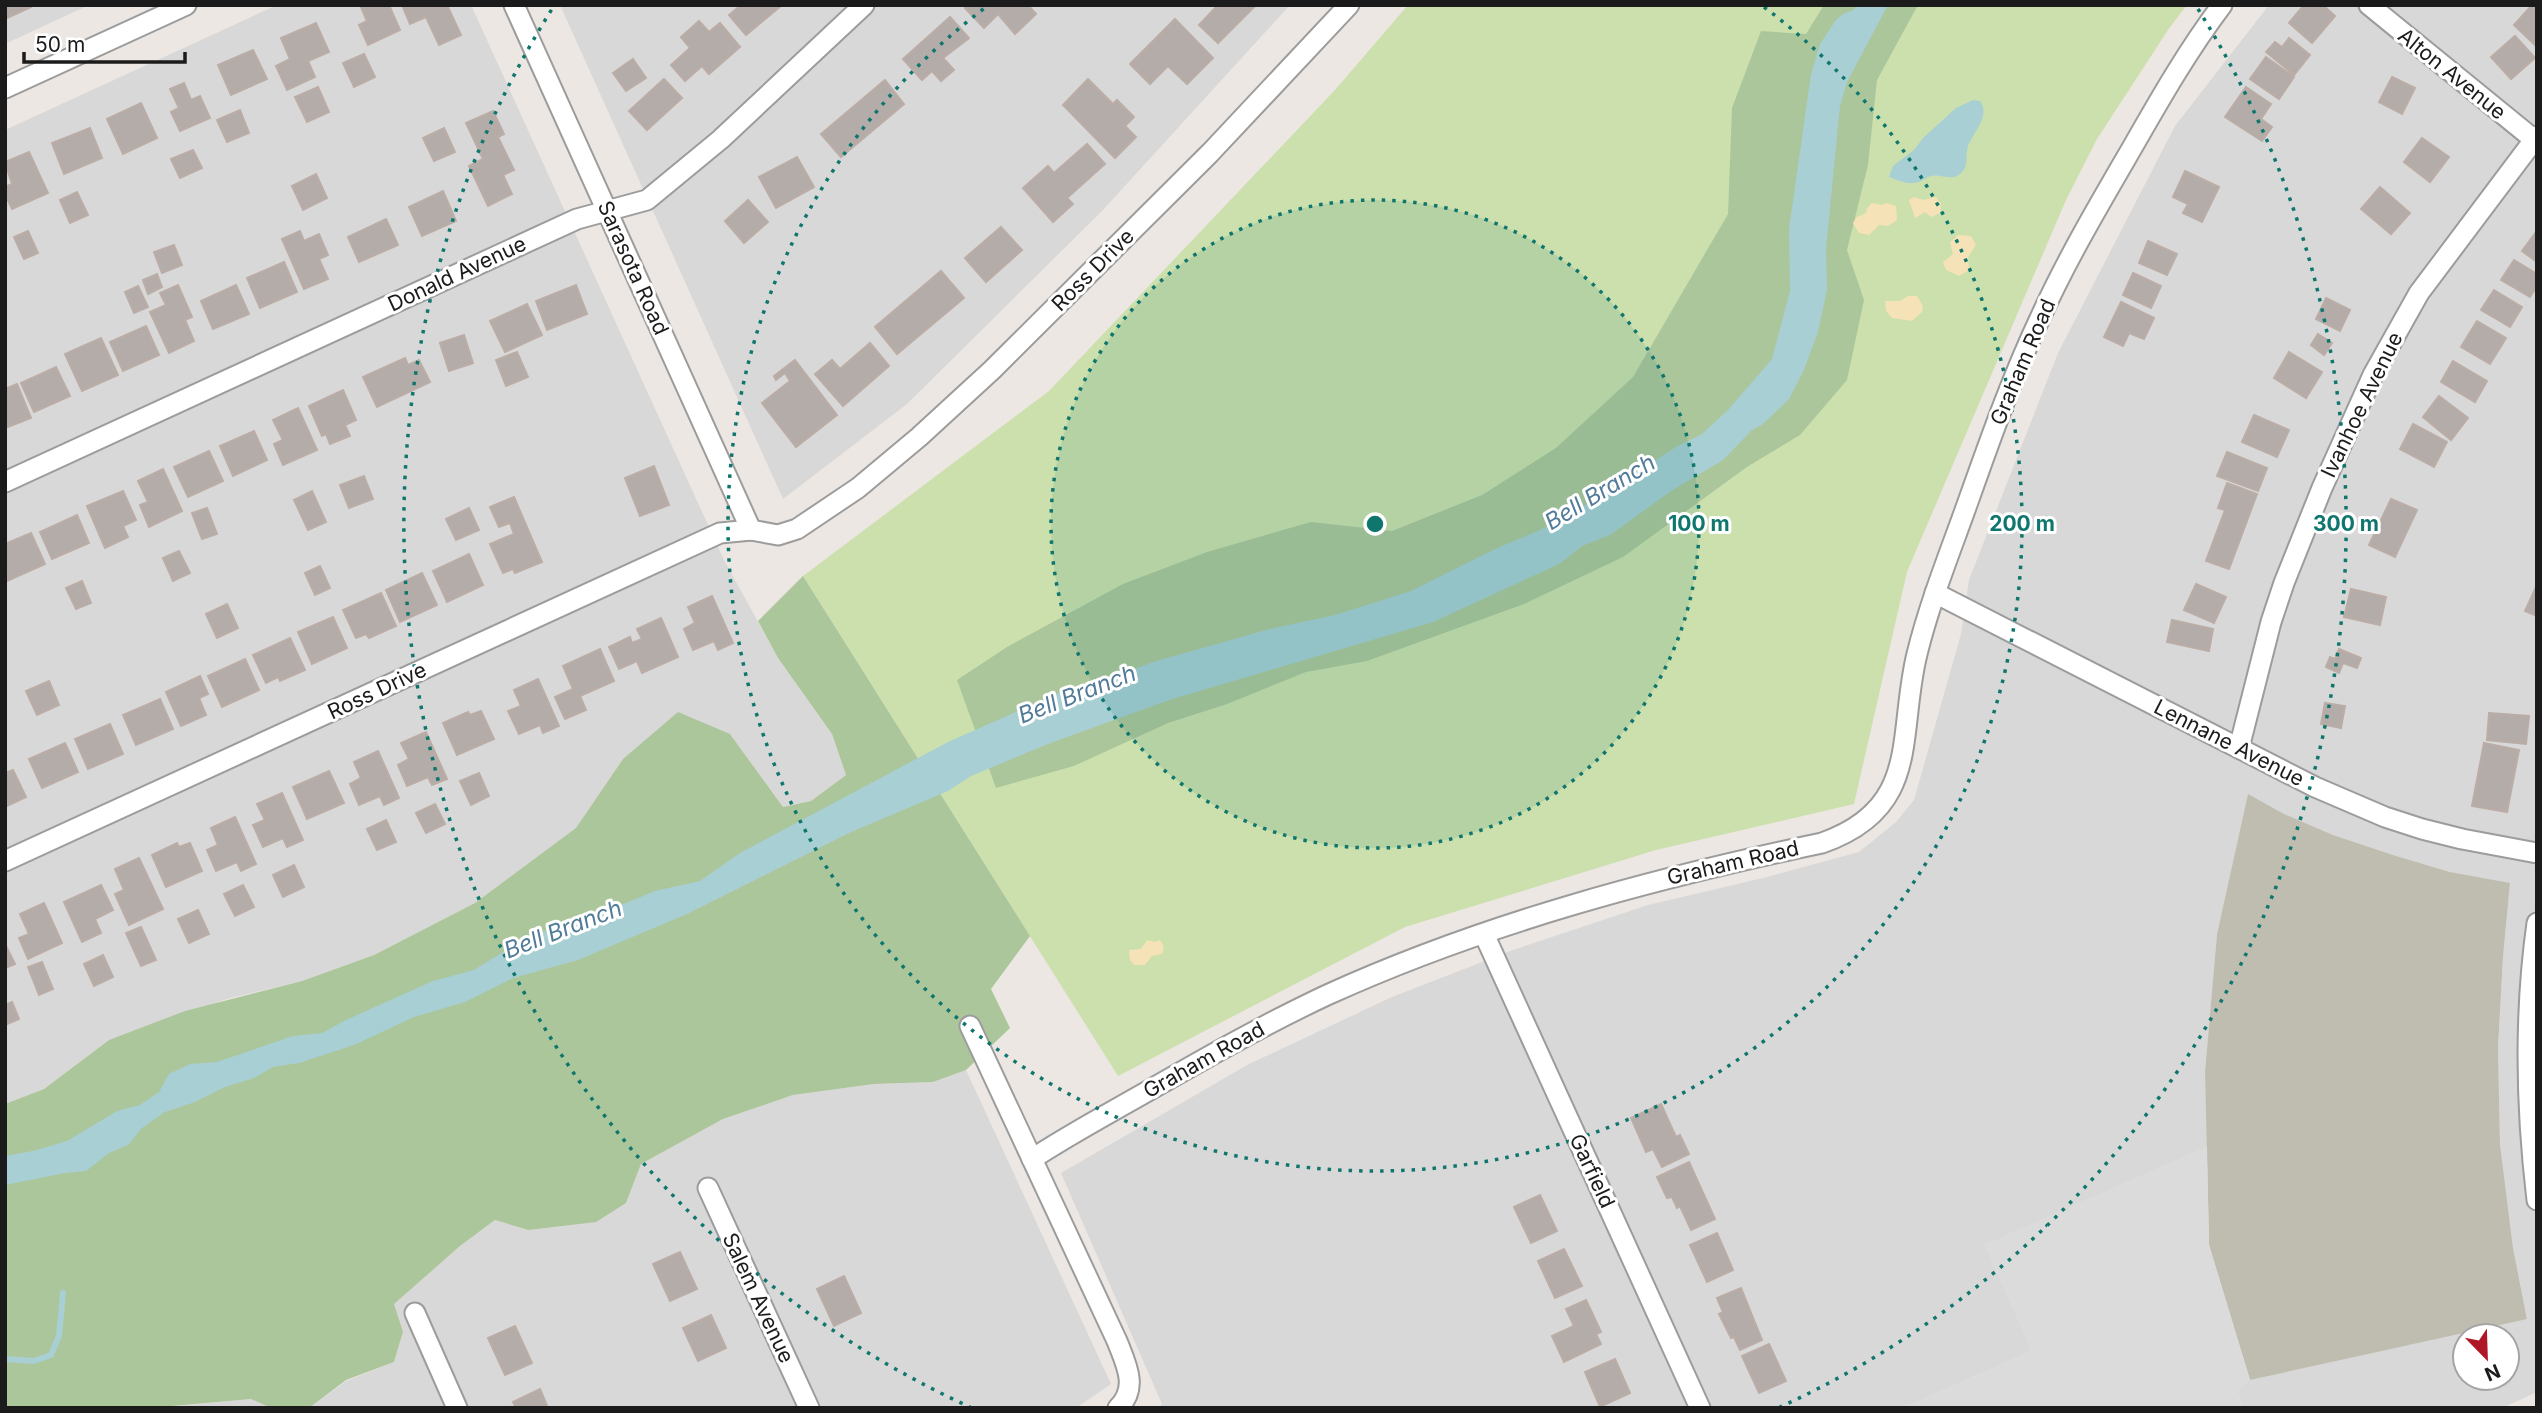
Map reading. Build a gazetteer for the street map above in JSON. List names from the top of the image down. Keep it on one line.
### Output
{"streets":{"street":["Alton Avenue","Sarasota Road","Ross Drive","Donald Avenue","Graham Road","Ivanhoe Avenue","Lennane Avenue","Garfield","Salem Avenue"]},"crossings":[["Alton Avenue","Ivanhoe Avenue"],["Sarasota Road","Ross Drive"],["Sarasota Road","Donald Avenue"],["Graham Road","Lennane Avenue"],["Graham Road","Garfield"],["Ivanhoe Avenue","Lennane Avenue"]],"water":["Bell Branch"],"scale_bar":"50 m","north":"bottom right","rings":["100 m","200 m","300 m"]}
